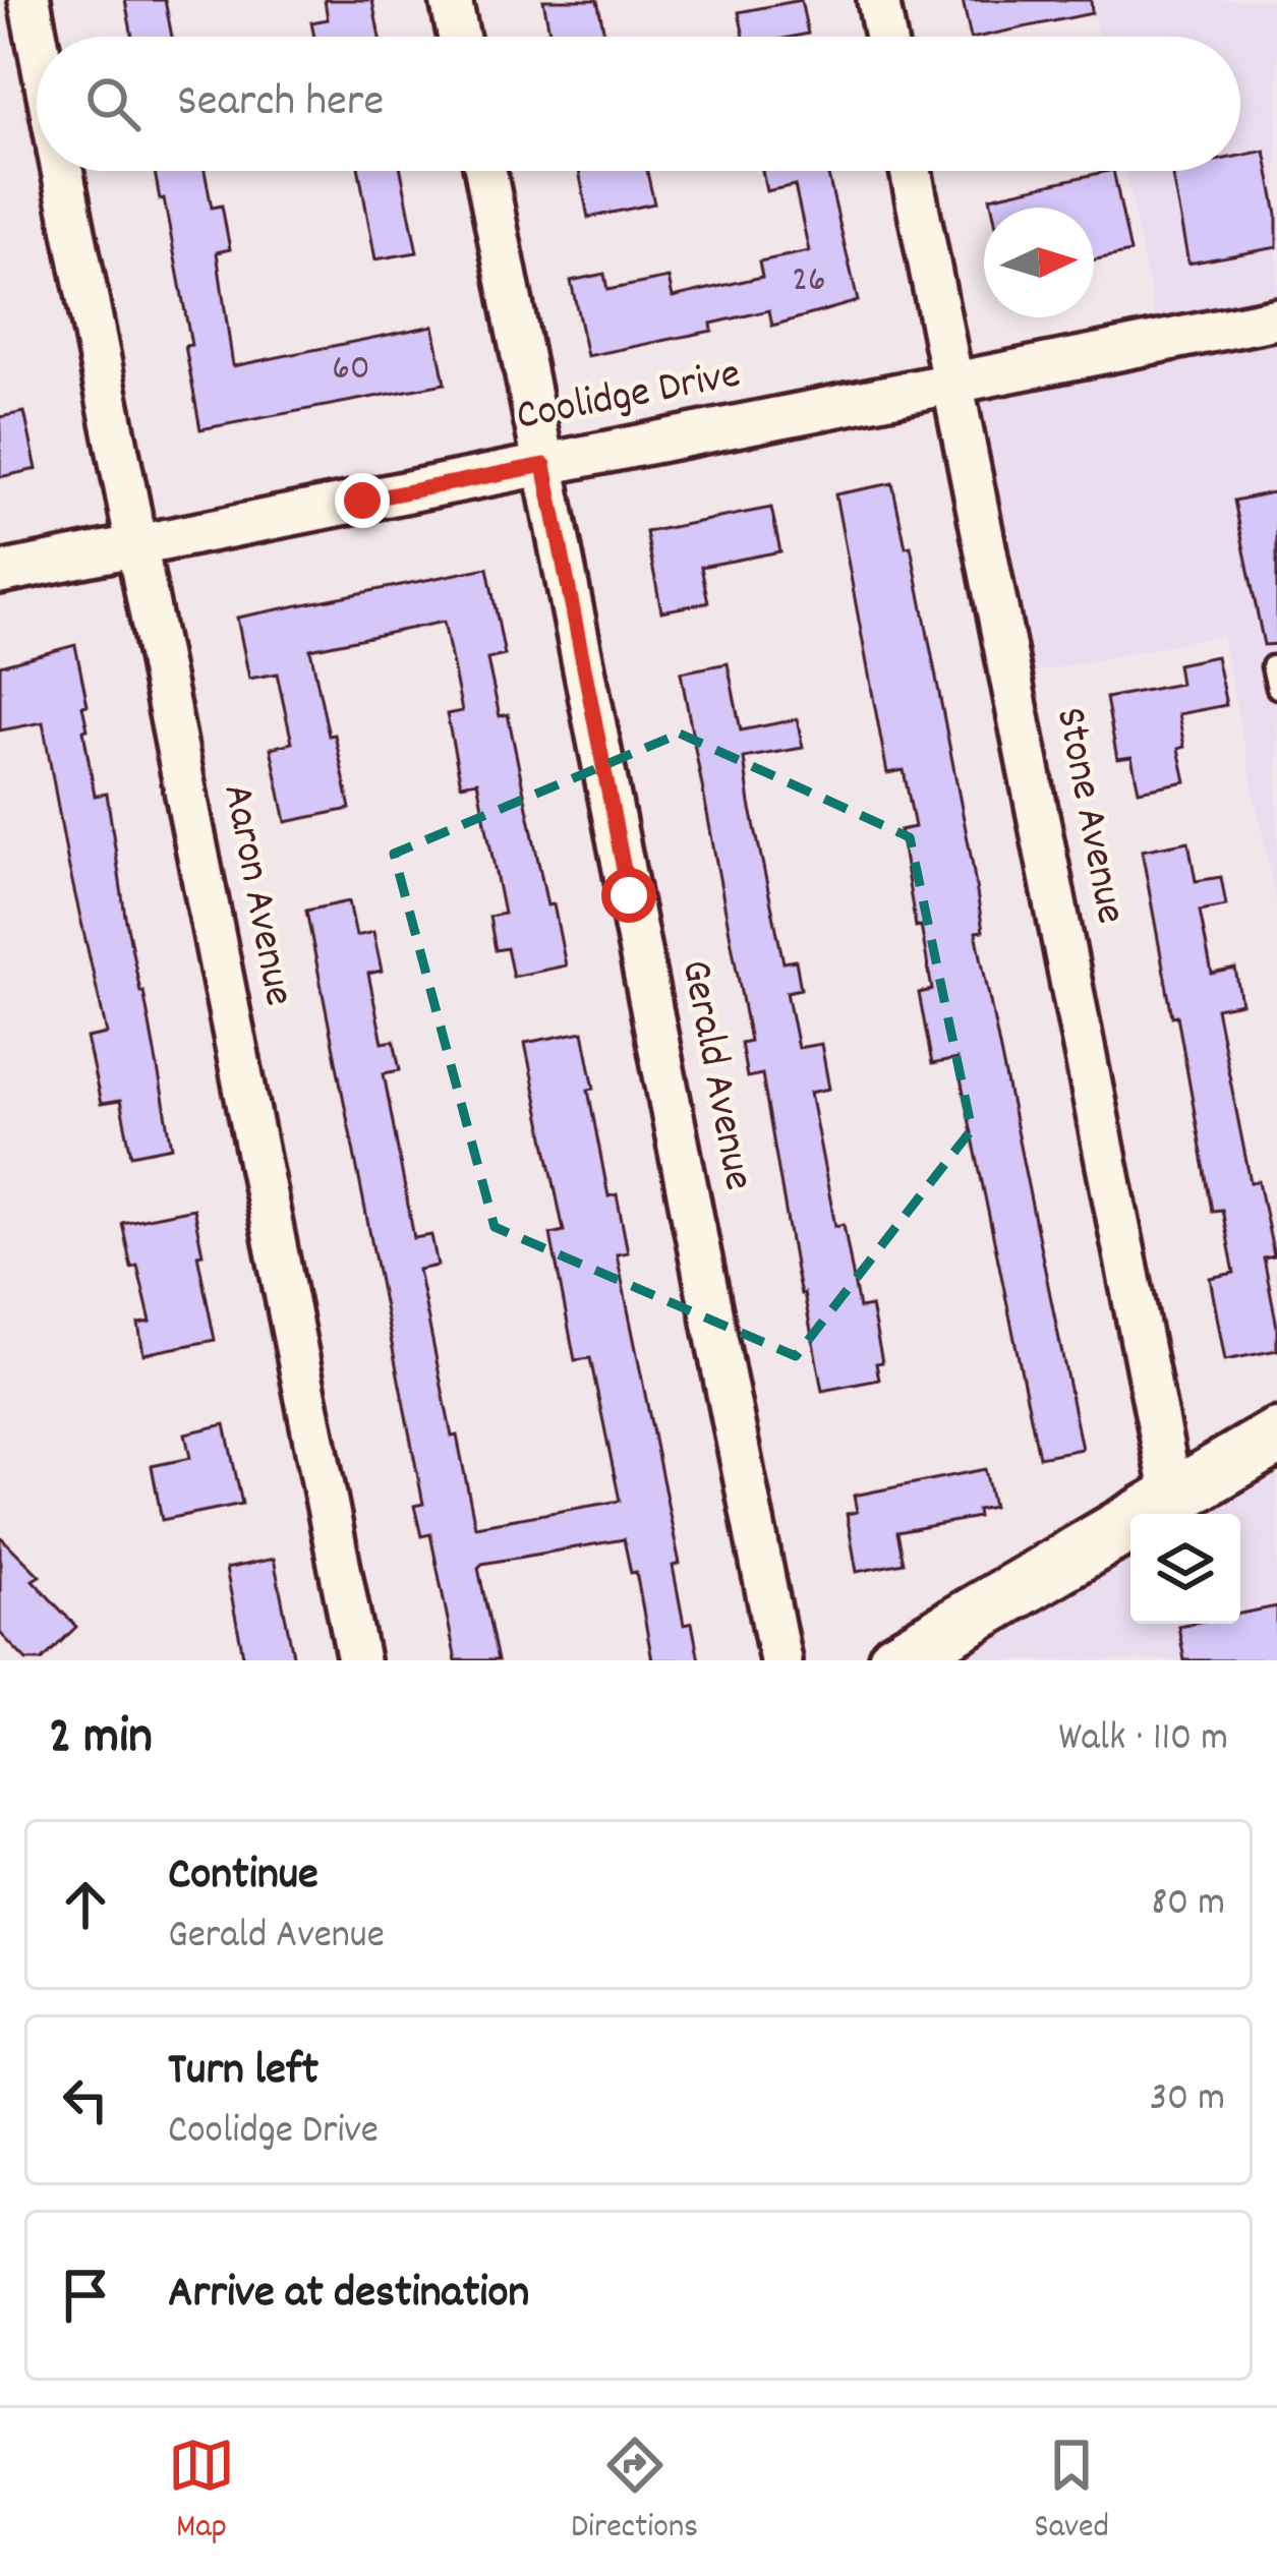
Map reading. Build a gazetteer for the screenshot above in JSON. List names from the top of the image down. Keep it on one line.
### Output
{"streets":{"street":["Coolidge Drive","Stone Avenue","Aaron Avenue","Gerald Avenue"]},"crossings":[["Coolidge Drive","Stone Avenue"],["Coolidge Drive","Aaron Avenue"],["Coolidge Drive","Gerald Avenue"]],"house_numbers":["26","60"],"north":"right","page":{"search":"Search here","heading":["2 min","Walk · 110 m"],"list":[["Continue","Gerald Avenue","80 m"],["Turn left","Coolidge Drive","30 m"],"Arrive at destination"],"nav":["Map","Directions","Saved"]}}
